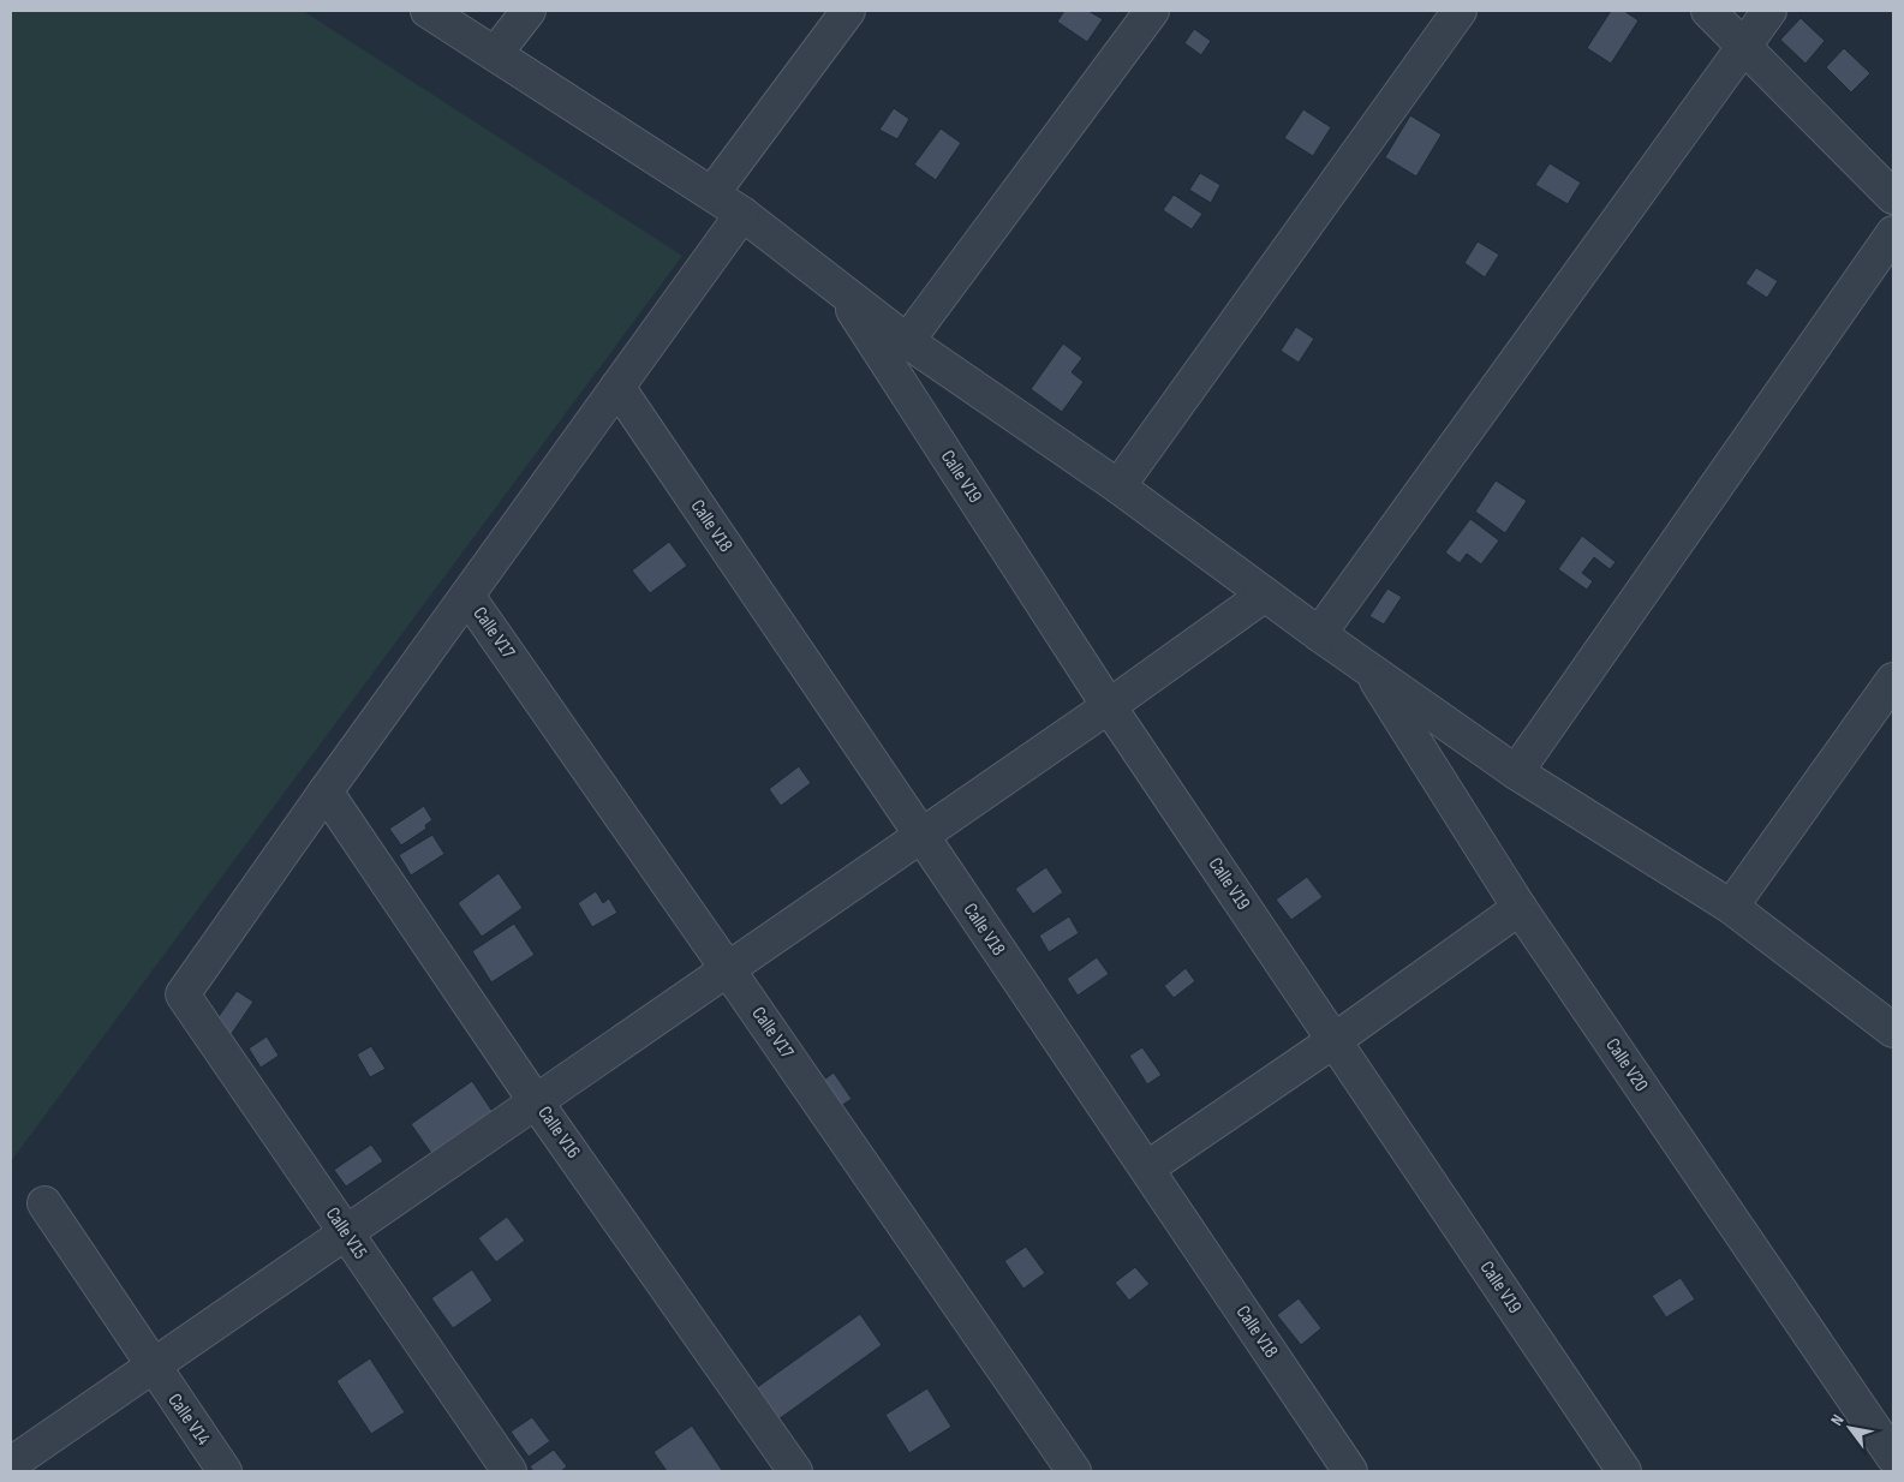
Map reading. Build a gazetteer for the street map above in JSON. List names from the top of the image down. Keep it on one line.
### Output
{"streets":{"street":["Calle V19","Calle V18","Calle V17","Calle V20","Calle V16","Calle V15","Calle V14"]},"crossings":[["Calle V16","Calle V15"]],"north":"top left"}
